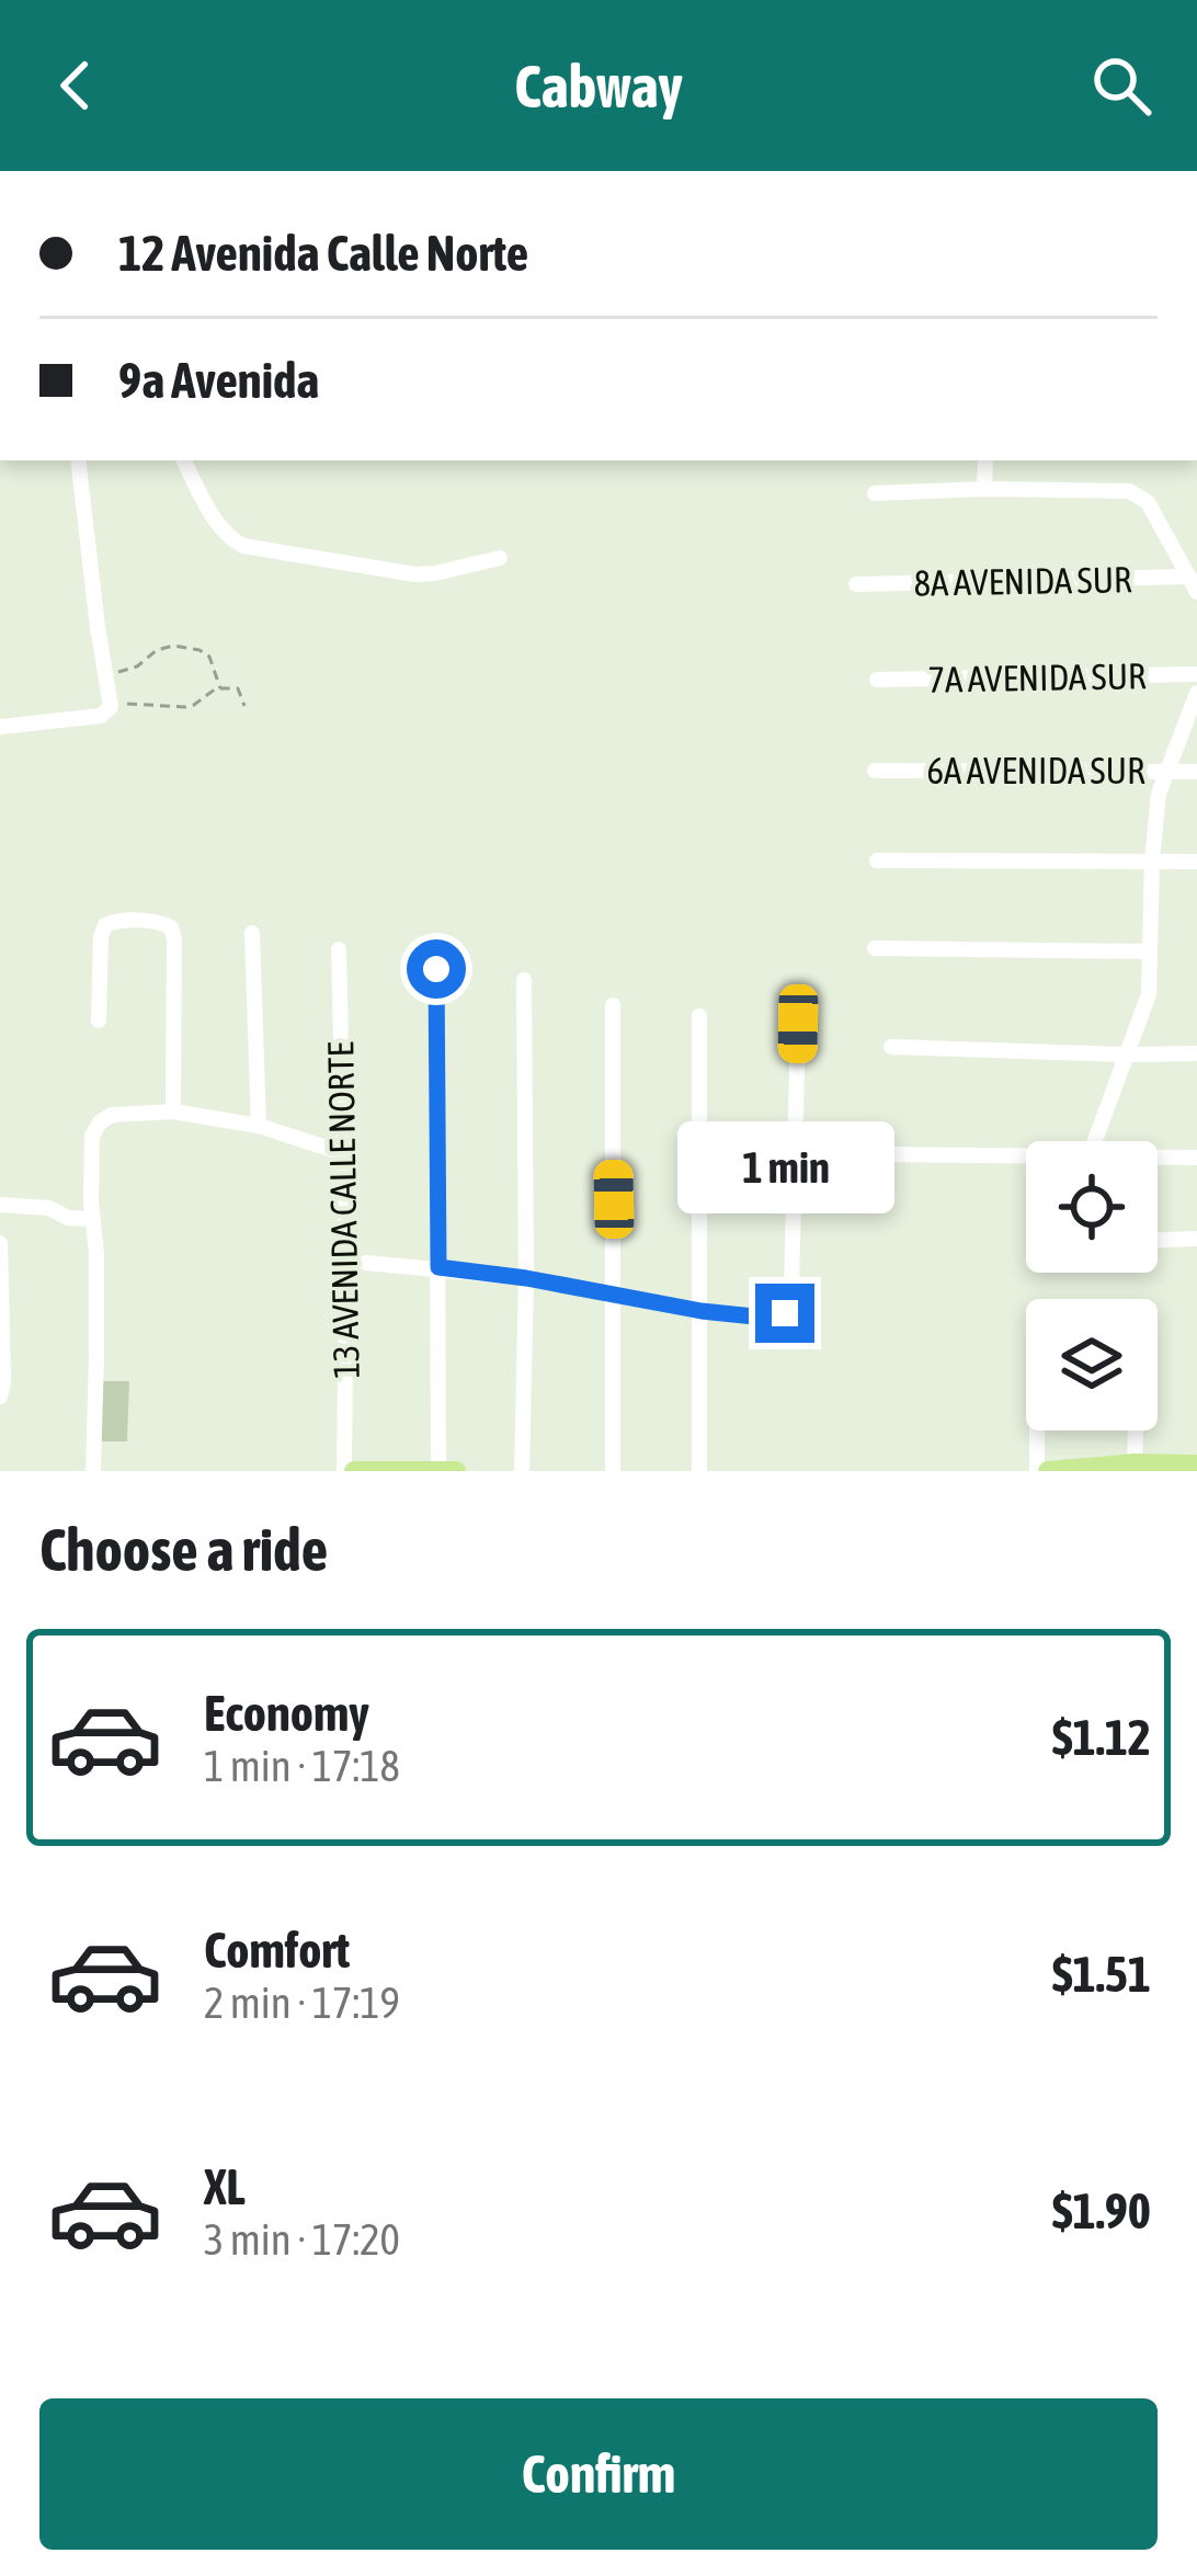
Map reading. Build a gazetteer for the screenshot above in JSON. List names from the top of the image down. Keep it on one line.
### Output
{"streets":{"street":["8A AVENIDA SUR","7A AVENIDA SUR","6A AVENIDA SUR","13 AVENIDA CALLE NORTE"]},"page":{"header":"Cabway","banner":["12 Avenida Calle Norte","9a Avenida"],"bubble":"1 min","heading":"Choose a ride","list":[{"name":"Economy","note":"1 min · 17:18","value":"$1.12"},{"name":"Comfort","note":"2 min · 17:19","value":"$1.51"},{"name":"XL","note":"3 min · 17:20","value":"$1.90"}],"buttons":"Confirm"}}
